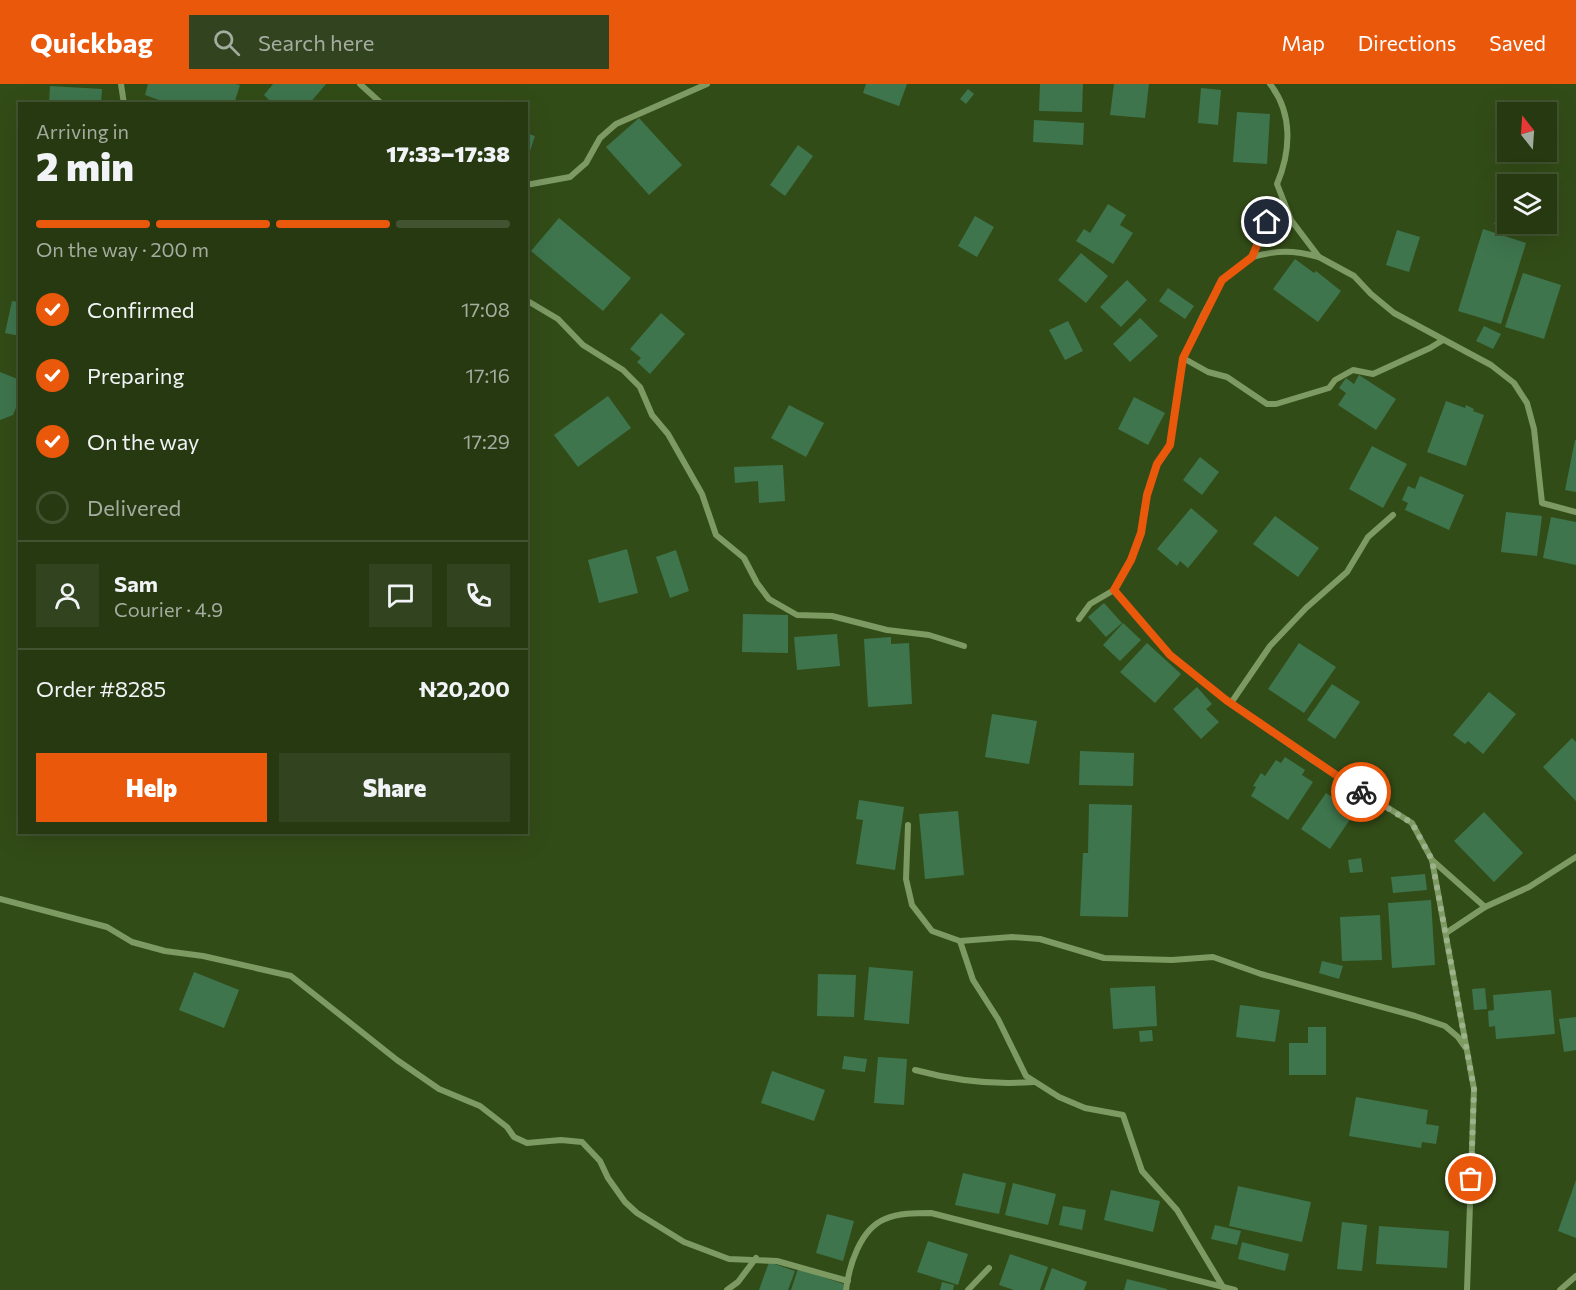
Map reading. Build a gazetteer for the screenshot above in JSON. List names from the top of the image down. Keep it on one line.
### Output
{"north":"top","page":{"header":"Quickbag","search":"Search here","nav":["Map","Directions","Saved"],"heading":["2 min","Arriving in","17:33–17:38"],"panel":["Sam","Courier · 4.9","Order #8285","₦20,200"],"bar":"On the way · 200 m","list":[["Confirmed","17:08"],["Preparing","17:16"],["On the way","17:29"],"Delivered"],"buttons":["Help","Share"]}}
